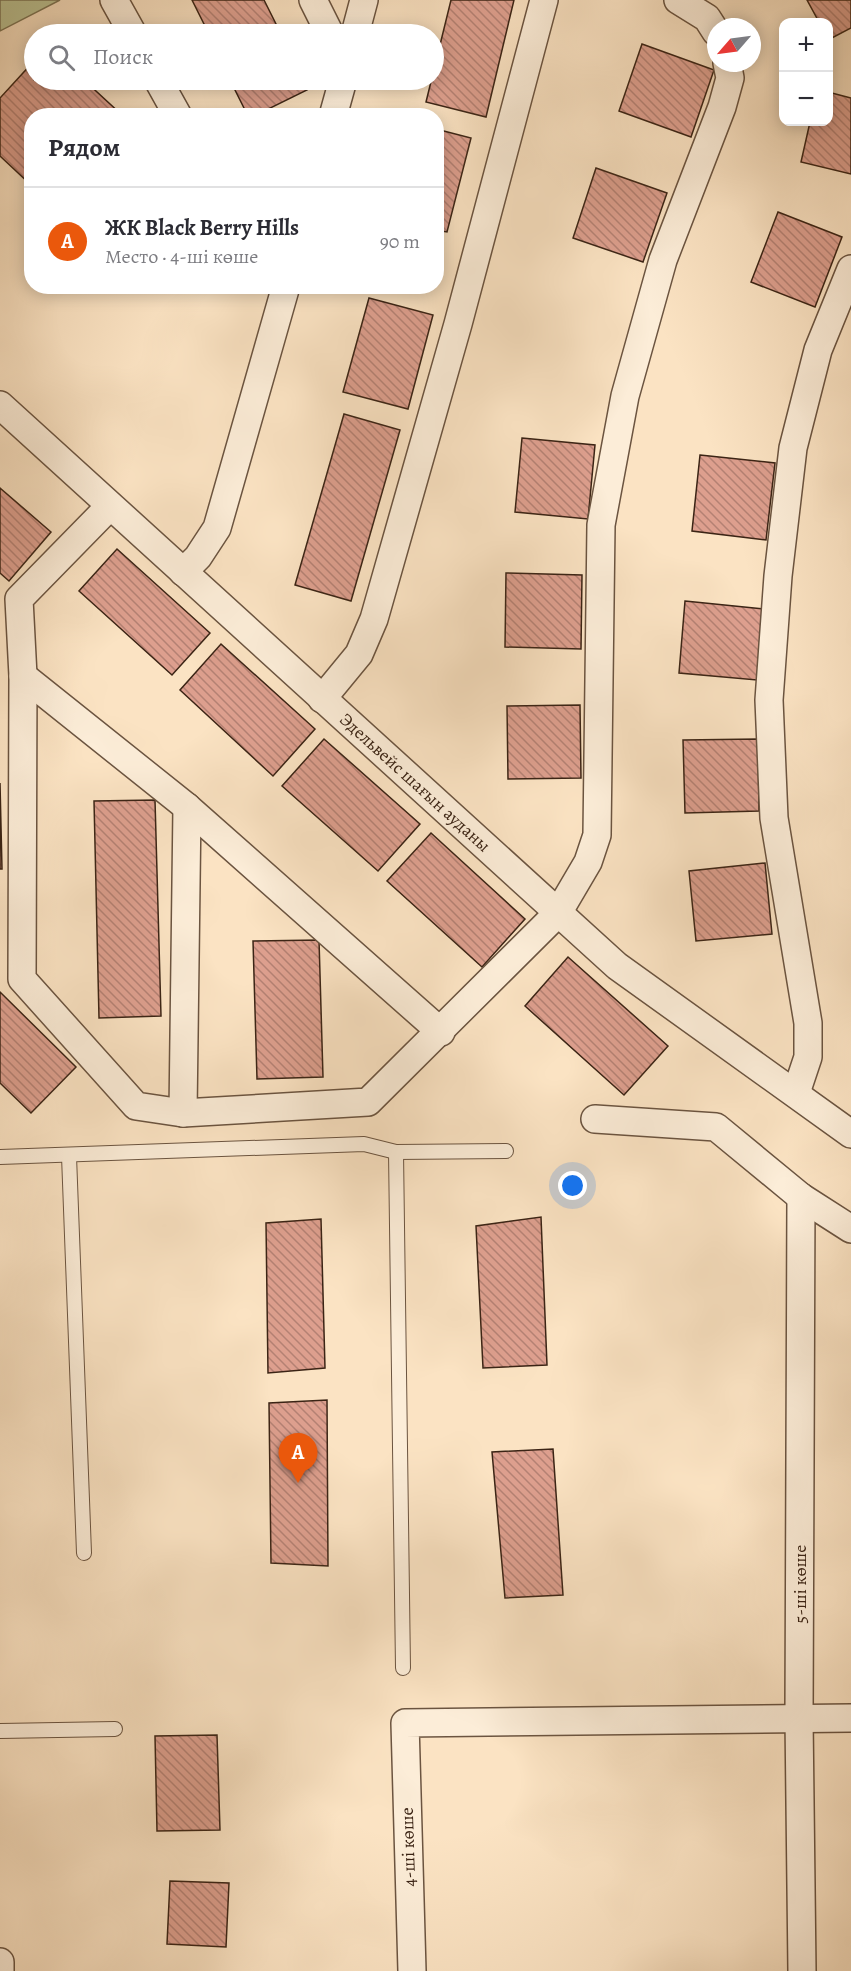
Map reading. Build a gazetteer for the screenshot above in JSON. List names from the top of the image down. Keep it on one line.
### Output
{"streets":{"street":["Эдельвейс шағын ауданы","5-ші көше","4-ші көше"]},"crossings":[["5-ші көше","4-ші көше"]],"north":"bottom left","page":{"map_buttons":["+","−"],"search":"Поиск","heading":"Рядом","list":[{"mark":"A","name":"ЖК Black Berry Hills","note":"Место · 4-ші көше","value":"90 m"}],"pins":"A"}}
